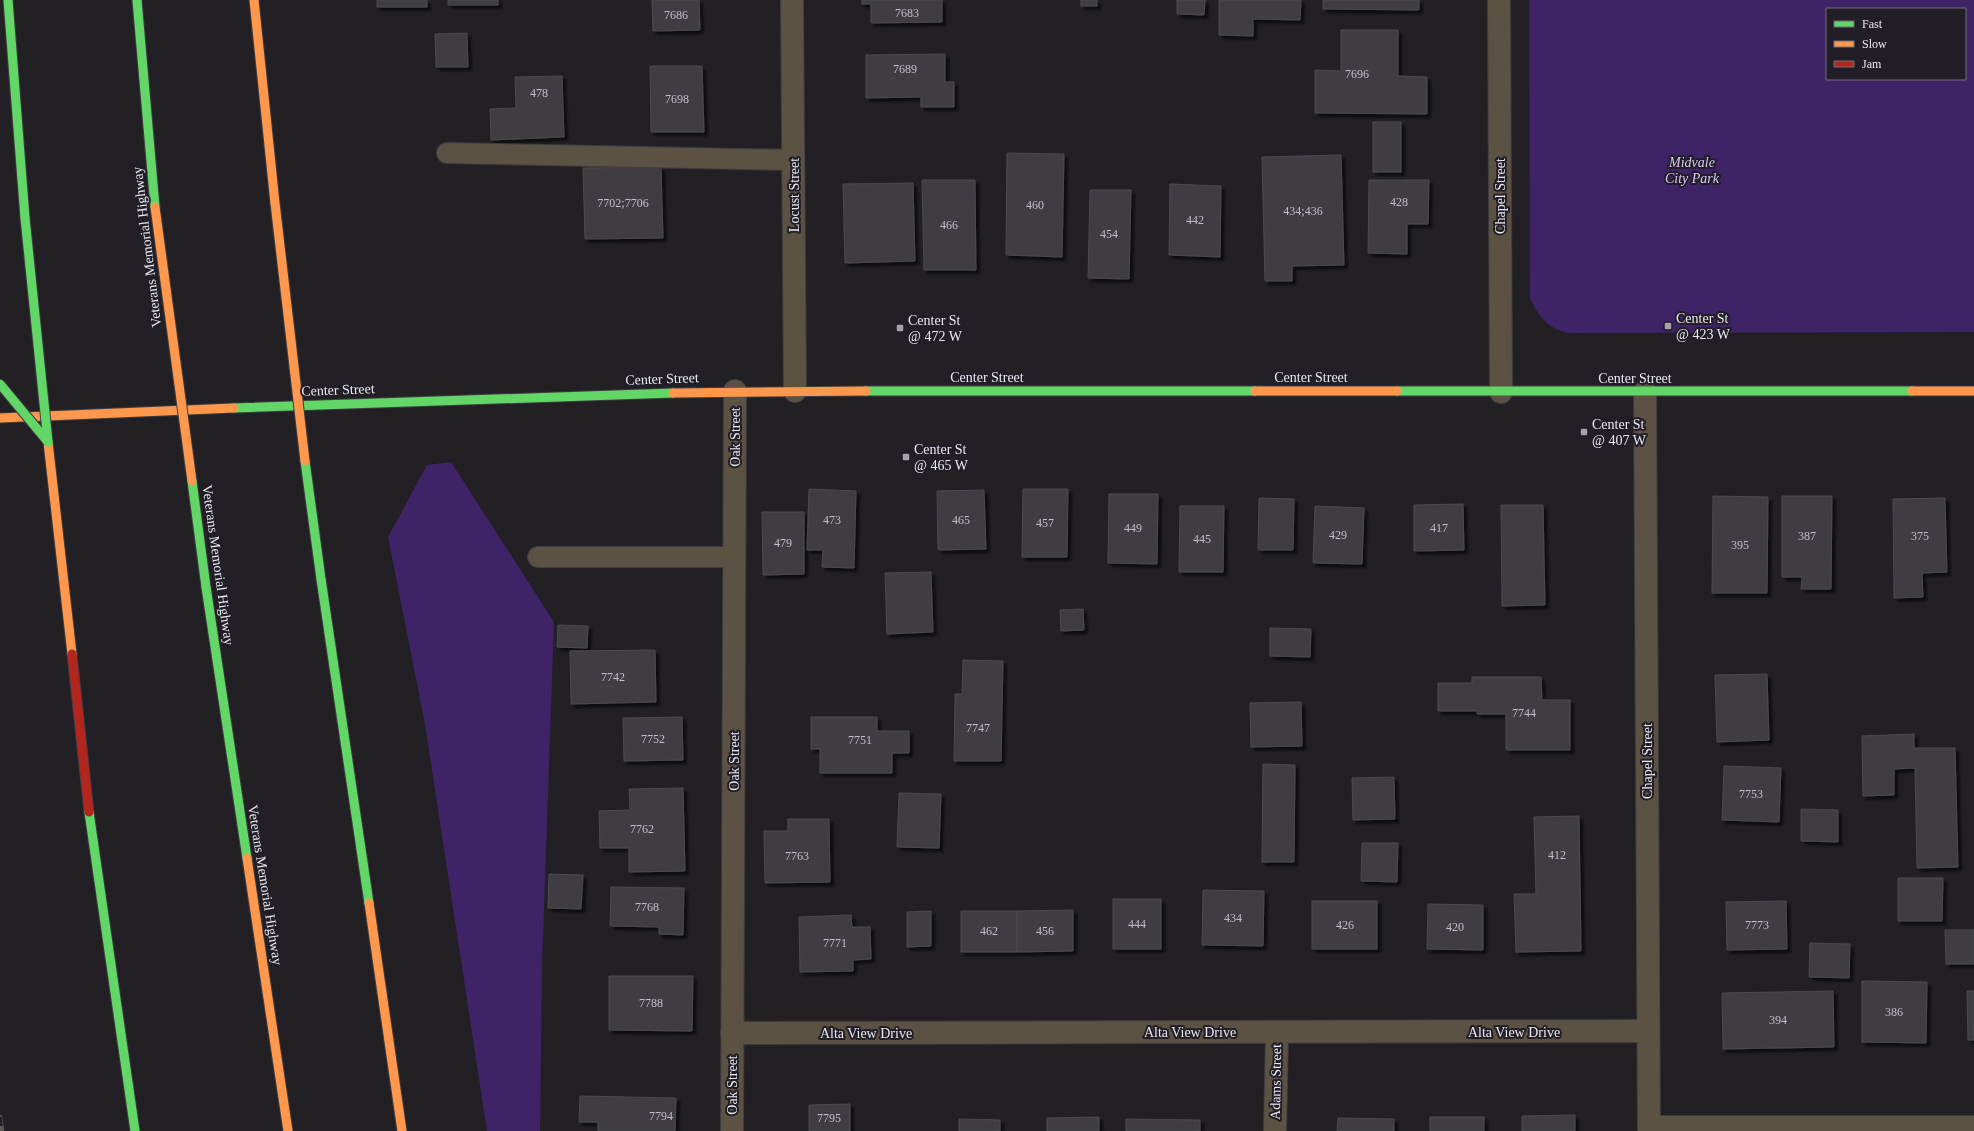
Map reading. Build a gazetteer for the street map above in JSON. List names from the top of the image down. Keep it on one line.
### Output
{"streets":{"main road":["Veterans Memorial Highway","Center Street"],"street":["Locust Street","Chapel Street","Oak Street","Alta View Drive","Adams Street"]},"crossings":[["Locust Street","Center Street"],["Chapel Street","Center Street"],["Chapel Street","Alta View Drive"],["Center Street","Oak Street"],["Oak Street","Alta View Drive"],["Alta View Drive","Adams Street"]],"parks":["Midvale City Park"],"places":{"transit":["Center St @ 423 W","Center St @ 472 W","Center St @ 407 W","Center St @ 465 W"]},"house_numbers":["7683","7686","7689","7696","478","7698","428","7702;7706","460","434;436","442","466","454","473","465","457","449","417","429","387","375","445","479","395","7742","7744","7747","7752","7751","7753","7762","412","7763","7768","434","444","426","7773","420","462","456","7771","7788","386","394","7794","7795"],"legend":["Fast","Slow","Jam"]}
